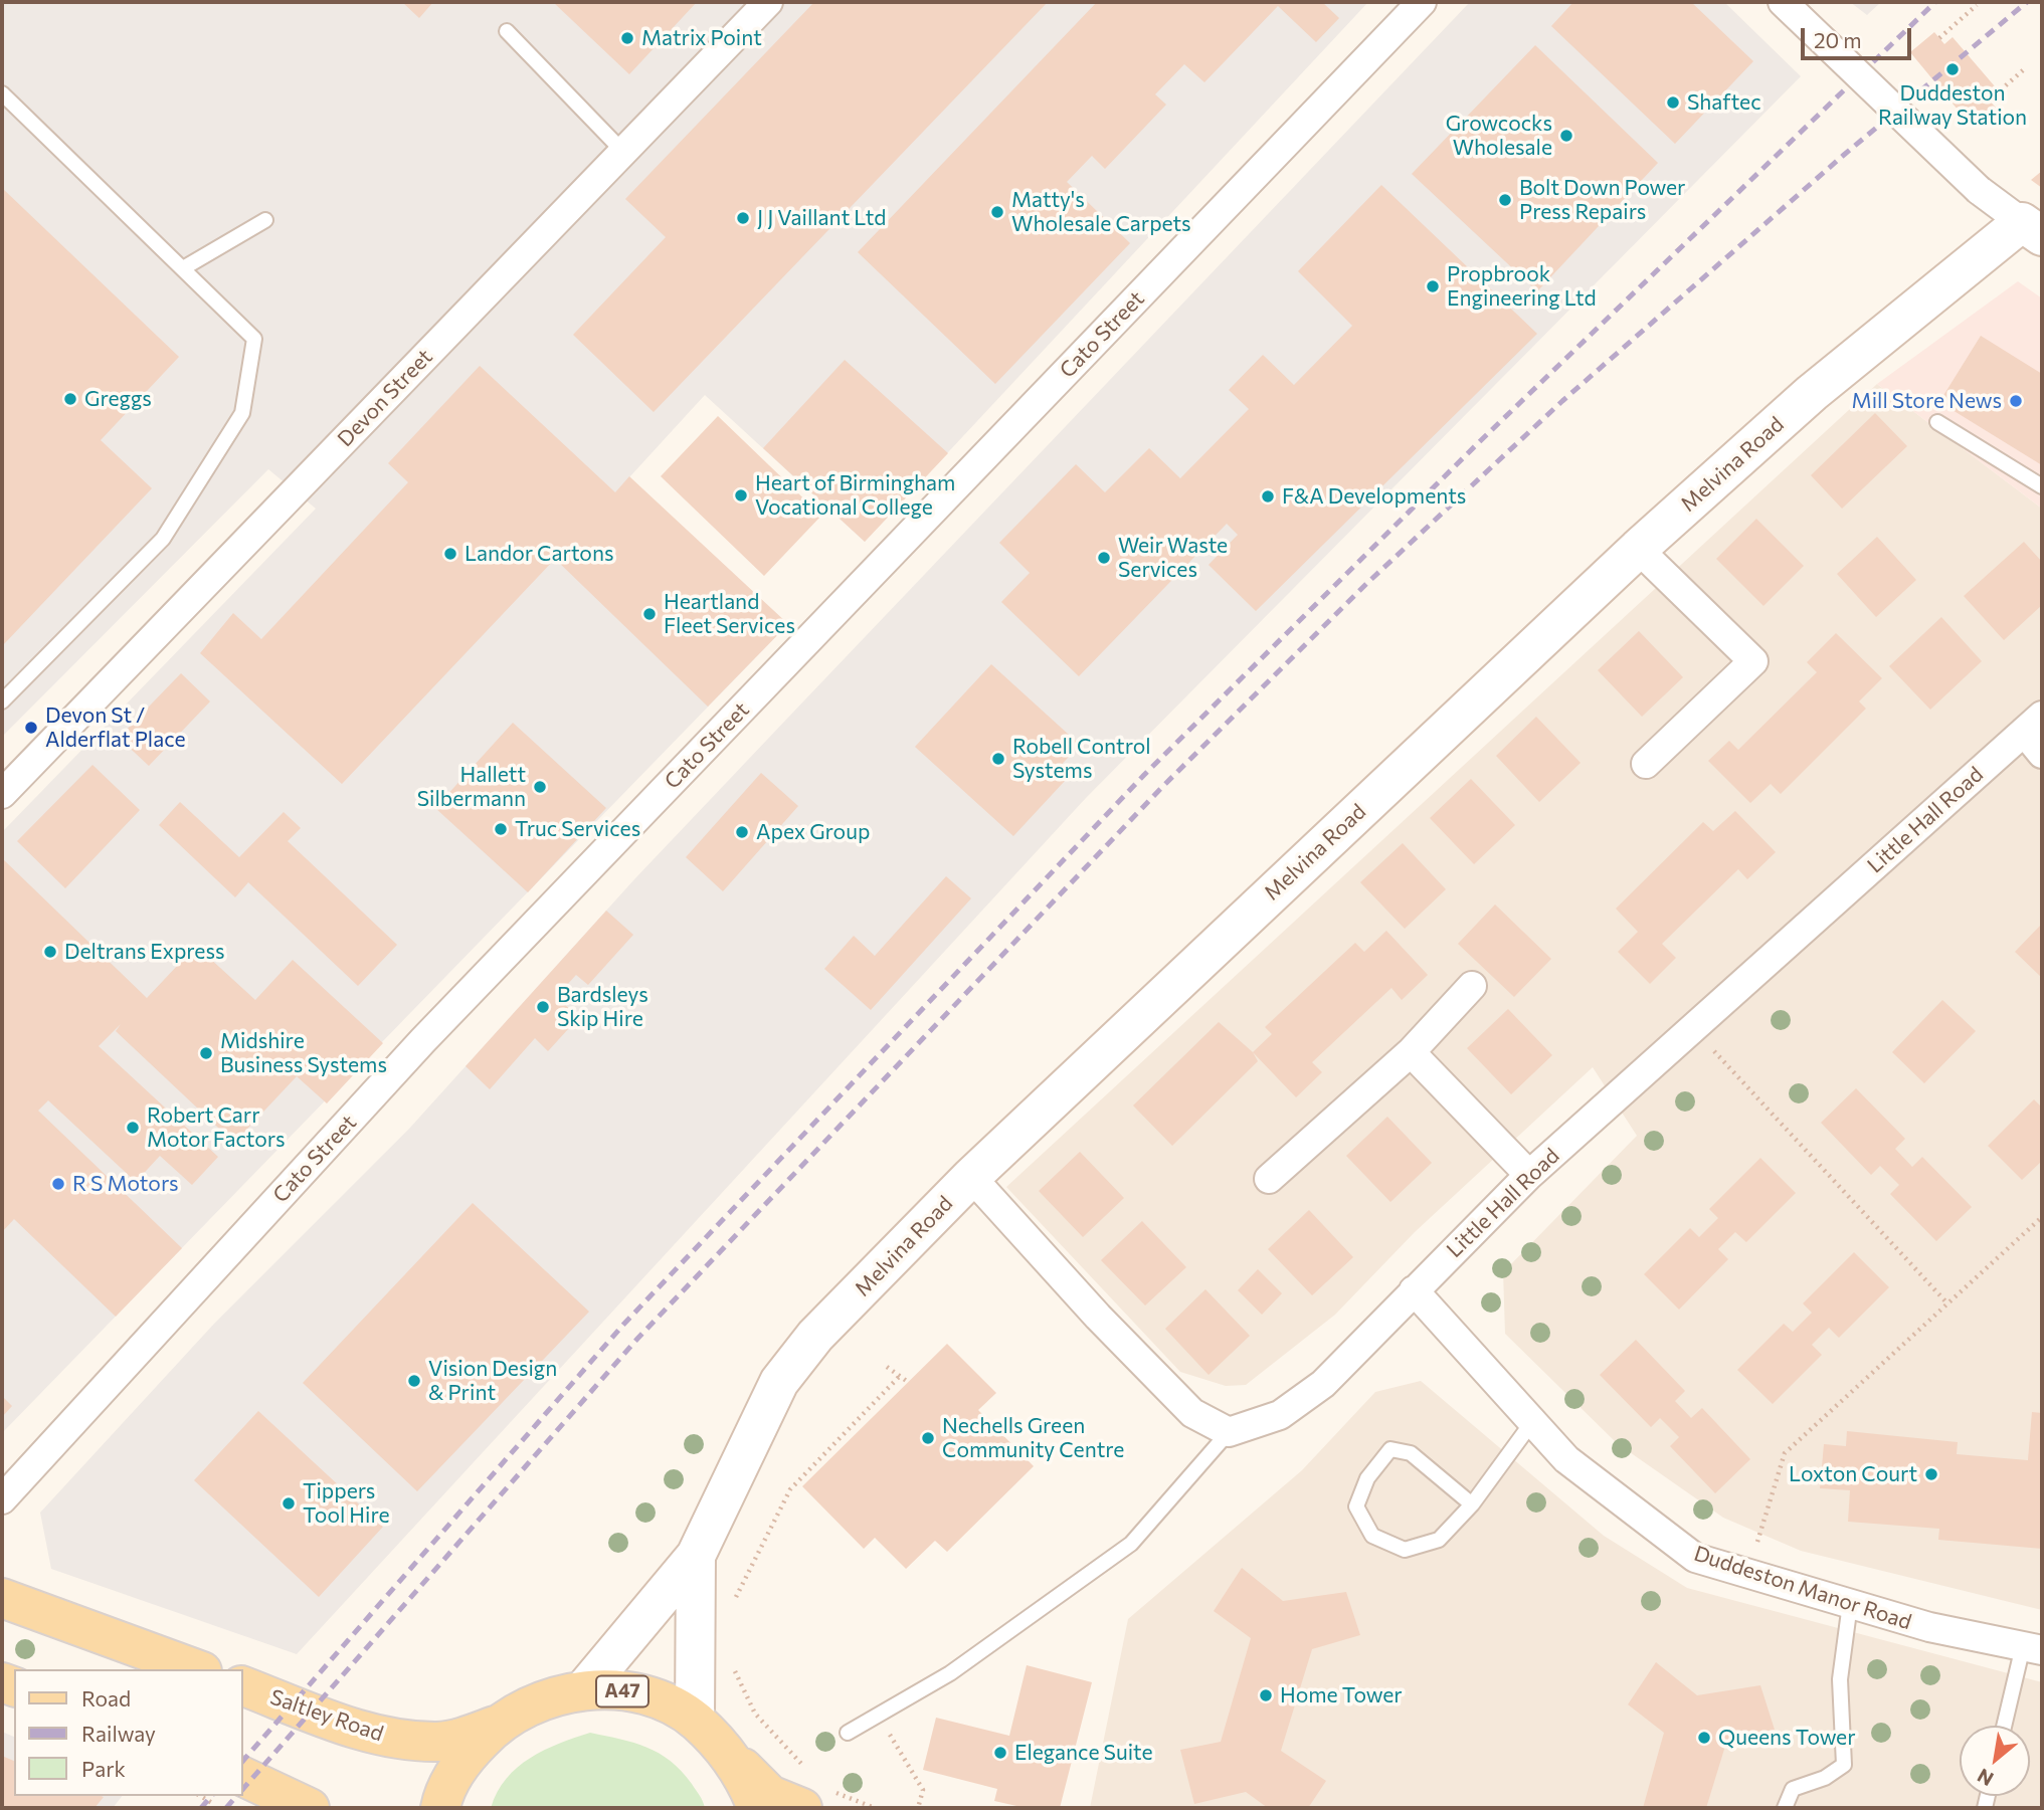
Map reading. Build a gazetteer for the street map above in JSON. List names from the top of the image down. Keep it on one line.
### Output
{"streets":{"main road":["Melvina Road","A47","Saltley Road"],"street":["Cato Street","Devon Street","Little Hall Road","Duddeston Manor Road"]},"crossings":[["Melvina Road","A47"],["Little Hall Road","Duddeston Manor Road"],["A47","Saltley Road"]],"places":["Matrix Point","Duddeston Railway Station","Shaftec","Growcocks Wholesale","Bolt Down Power Press Repairs","Matty's Wholesale Carpets","J J Vaillant Ltd","Propbrook Engineering Ltd","Greggs","Mill Store News","Heart of Birmingham Vocational College","F&A Developments","Landor Cartons","Weir Waste Services","Heartland Fleet Services","Devon St / Alderflat Place","Robell Control Systems","Hallett Silbermann","Truc Services","Apex Group","Deltrans Express","Bardsleys Skip Hire","Midshire Business Systems","Robert Carr Motor Factors","R S Motors","Vision Design & Print","Nechells Green Community Centre","Loxton Court","Tippers Tool Hire","Home Tower","Queens Tower","Elegance Suite"],"legend":["Road","Railway","Park"],"scale_bar":"20 m","north":"bottom left"}
